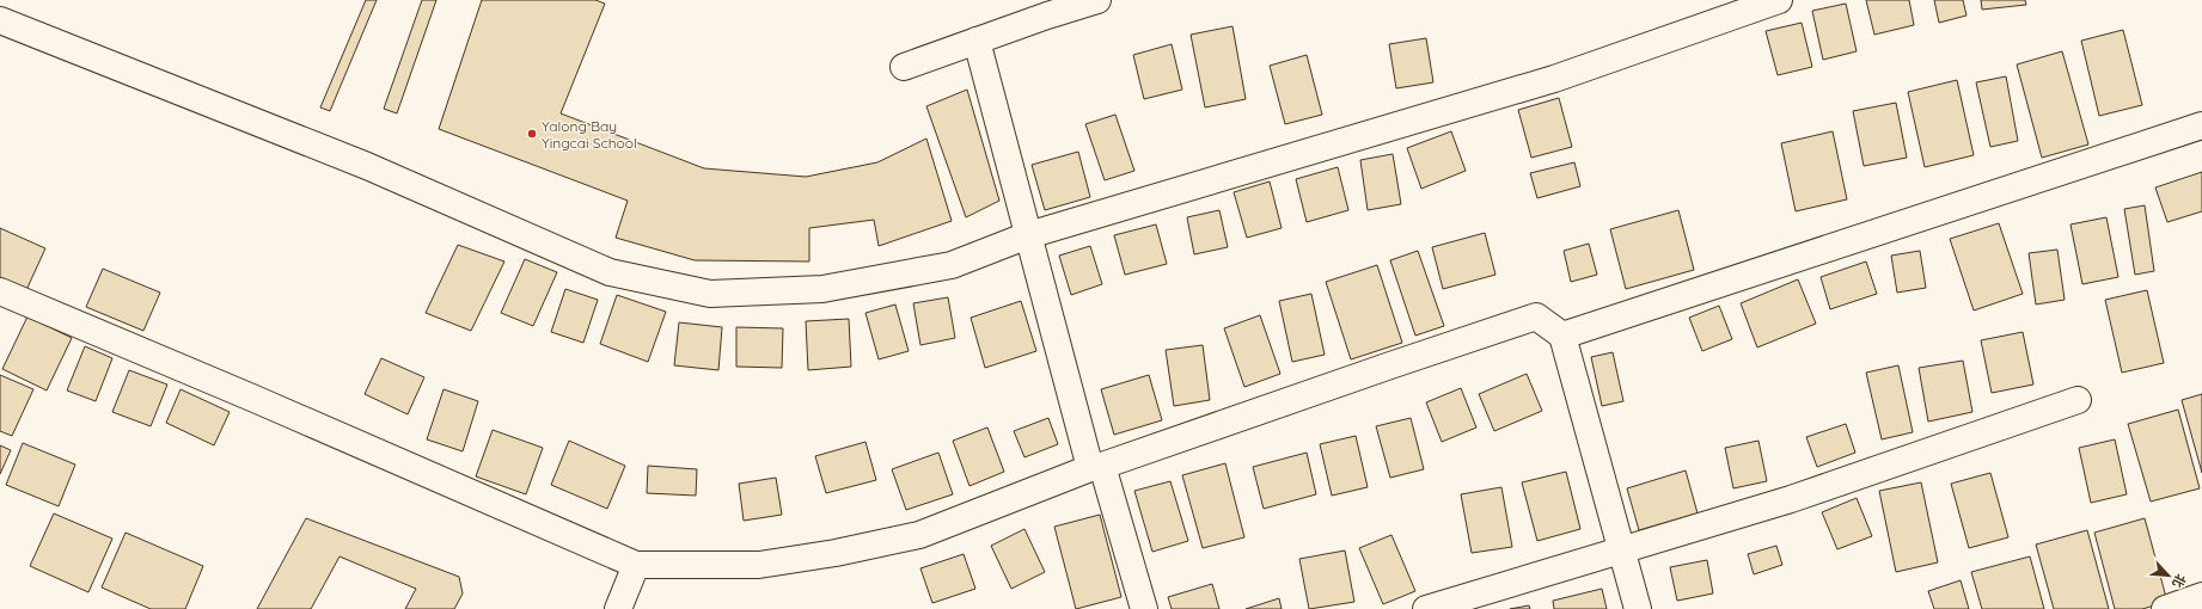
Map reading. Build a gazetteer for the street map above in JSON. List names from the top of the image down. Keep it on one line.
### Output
{"places":["Yalong Bay Yingcai School"],"north":"bottom right"}
